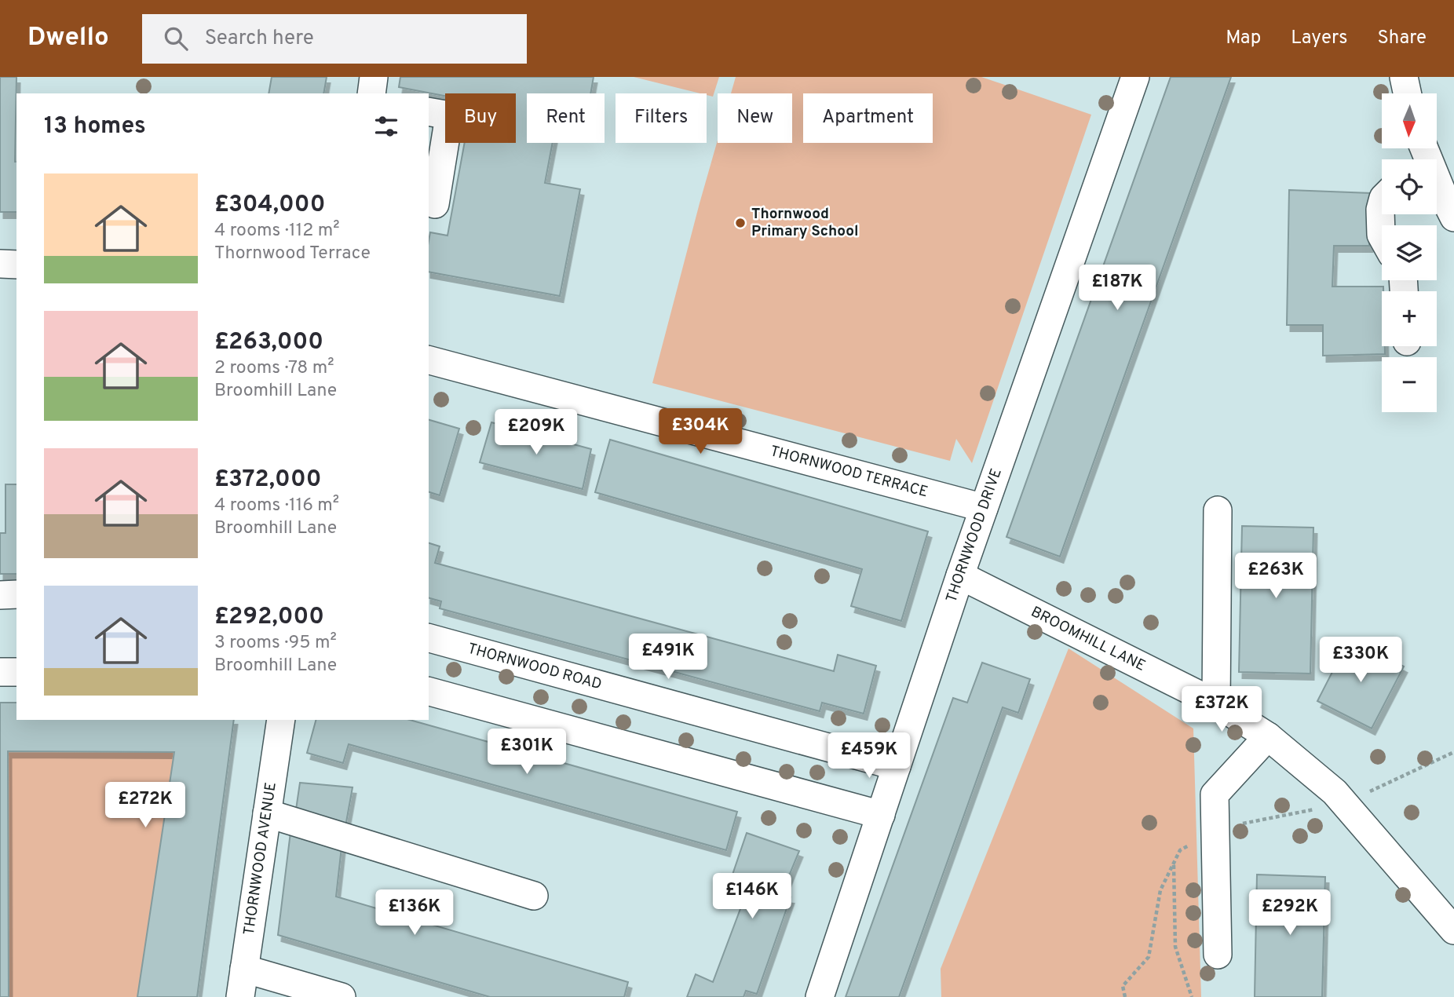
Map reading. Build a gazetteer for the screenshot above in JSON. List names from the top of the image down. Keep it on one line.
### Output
{"streets":{"street":["THORNWOOD TERRACE","THORNWOOD DRIVE","BROOMHILL LANE","THORNWOOD ROAD","THORNWOOD AVENUE"]},"crossings":[["THORNWOOD TERRACE","THORNWOOD DRIVE"],["THORNWOOD DRIVE","BROOMHILL LANE"],["THORNWOOD DRIVE","THORNWOOD ROAD"]],"places":["Thornwood Primary School"],"north":"bottom","page":{"header":"Dwello","search":"Search here","nav":["Map","Layers","Share"],"map_buttons":["+","−"],"chip":["Buy","Rent","Filters","New","Apartment"],"heading":"13 homes","list":[{"name":"£304,000","note":"4 rooms · 112 m² · Thornwood Terrace"},{"name":"£263,000","note":"2 rooms · 78 m² · Broomhill Lane"},{"name":"£372,000","note":"4 rooms · 116 m² · Broomhill Lane"},{"name":"£292,000","note":"3 rooms · 95 m² · Broomhill Lane"}],"price":["£187K","£304K","£209K","£263K","£491K","£330K","£372K","£301K","£459K","£272K","£146K","£136K","£292K"]}}
